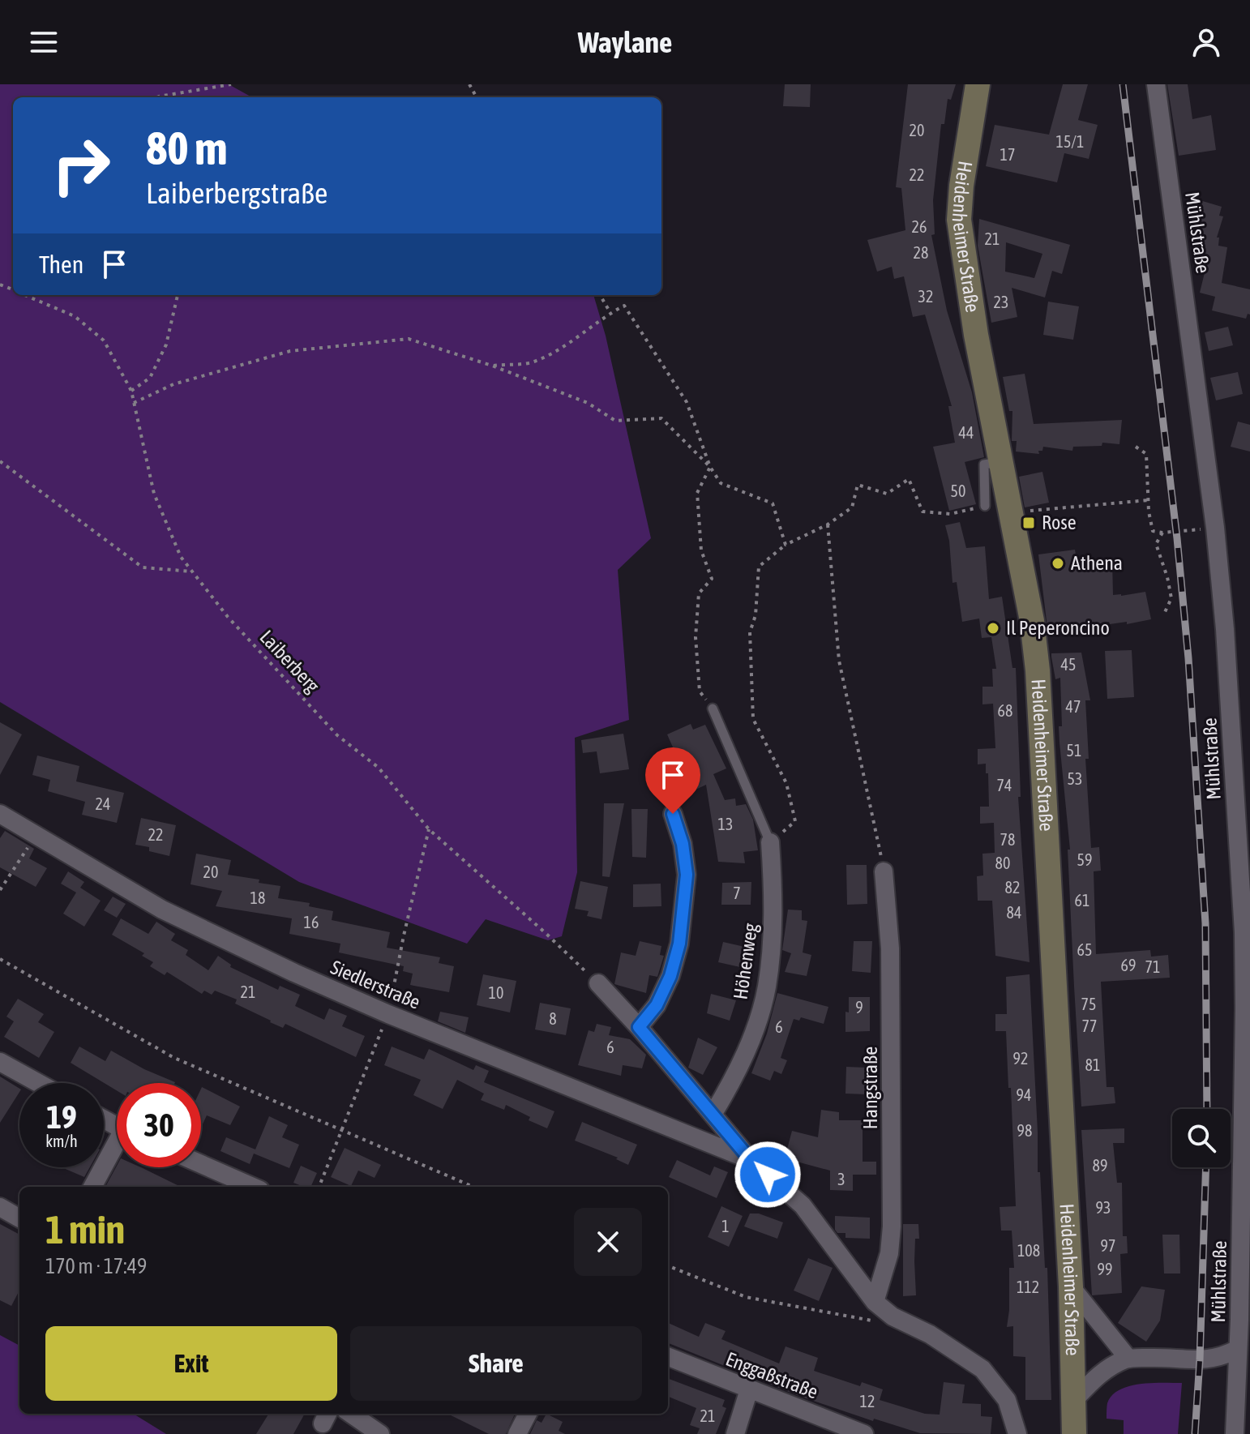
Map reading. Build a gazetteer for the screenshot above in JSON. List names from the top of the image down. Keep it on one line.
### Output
{"streets":{"street":["Mühlstraße","Heidenheimer Straße","Höhenweg","Siedlerstraße","Hangstraße","Enggaßstraße"],"path":["Laiberberg"]},"places":{"transit":["Rose"],"other":["Athena","Il Peperoncino"]},"house_numbers":["20","15/1","17","22","26","21","28","32","23","44","50","45","47","68","51","53","74","24","13","22","78","59","80","20","82","7","18","61","84","16","65","69","71","21","10","75","9","8","77","6","6","92","81","94","98","89","3","93","1","97","108","99","112","12","21"],"page":{"header":"Waylane","turn":["80 m","Laiberbergstraße"],"then":"Then","speed":"19 km/h","limit":"30","heading":["1 min","170 m · 17:49"],"buttons":["Exit","Share"]}}
